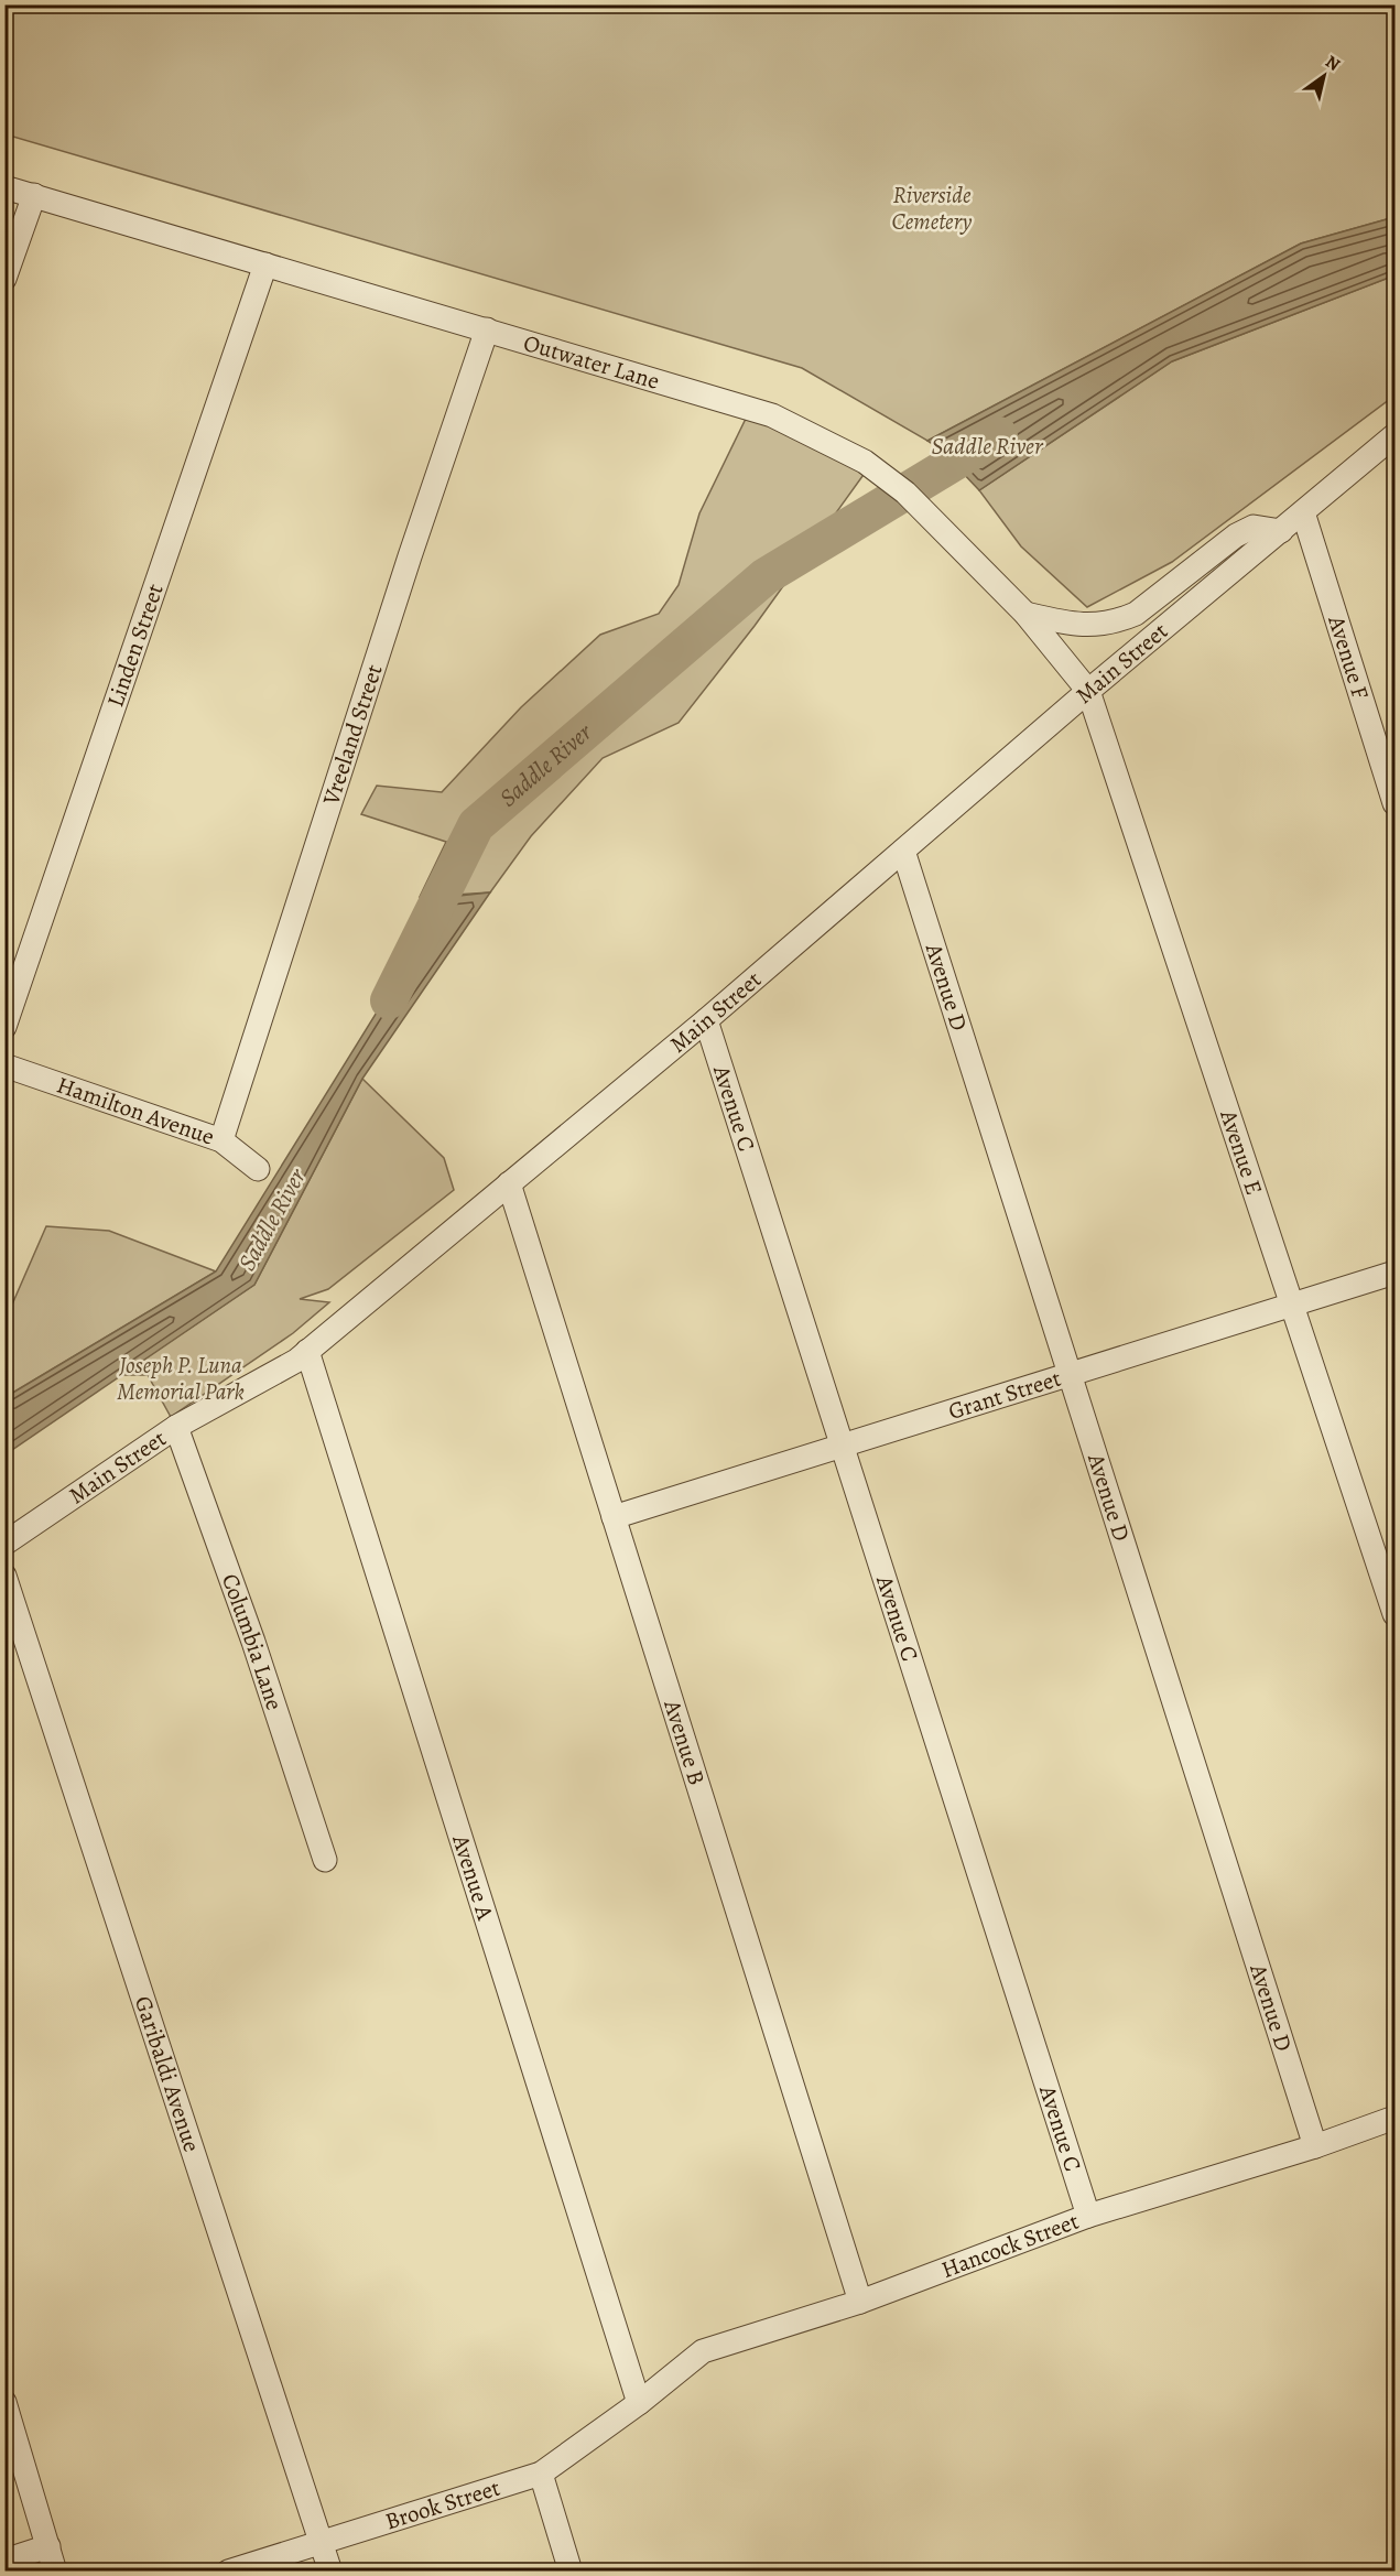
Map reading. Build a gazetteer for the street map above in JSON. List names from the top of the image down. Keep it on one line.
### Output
{"streets":{"street":["Outwater Lane","Linden Street","Avenue F","Main Street","Vreeland Street","Avenue D","Avenue C","Hamilton Avenue","Avenue E","Grant Street","Columbia Lane","Avenue B","Avenue A","Garibaldi Avenue","Hancock Street","Brook Street"]},"crossings":[["Outwater Lane","Linden Street"],["Outwater Lane","Main Street"],["Outwater Lane","Vreeland Street"],["Outwater Lane","Avenue E"],["Avenue F","Main Street"],["Main Street","Avenue D"],["Main Street","Avenue C"],["Main Street","Avenue E"],["Main Street","Columbia Lane"],["Main Street","Avenue B"],["Main Street","Avenue A"],["Vreeland Street","Hamilton Avenue"],["Avenue D","Grant Street"],["Avenue D","Hancock Street"],["Avenue C","Grant Street"],["Avenue C","Hancock Street"],["Avenue E","Grant Street"],["Grant Street","Avenue B"],["Avenue B","Hancock Street"],["Avenue A","Hancock Street"],["Avenue A","Brook Street"],["Garibaldi Avenue","Brook Street"],["Hancock Street","Brook Street"]],"water":["Saddle River"],"parks":["Riverside Cemetery","Joseph P. Luna Memorial Park"],"north":"top right"}
